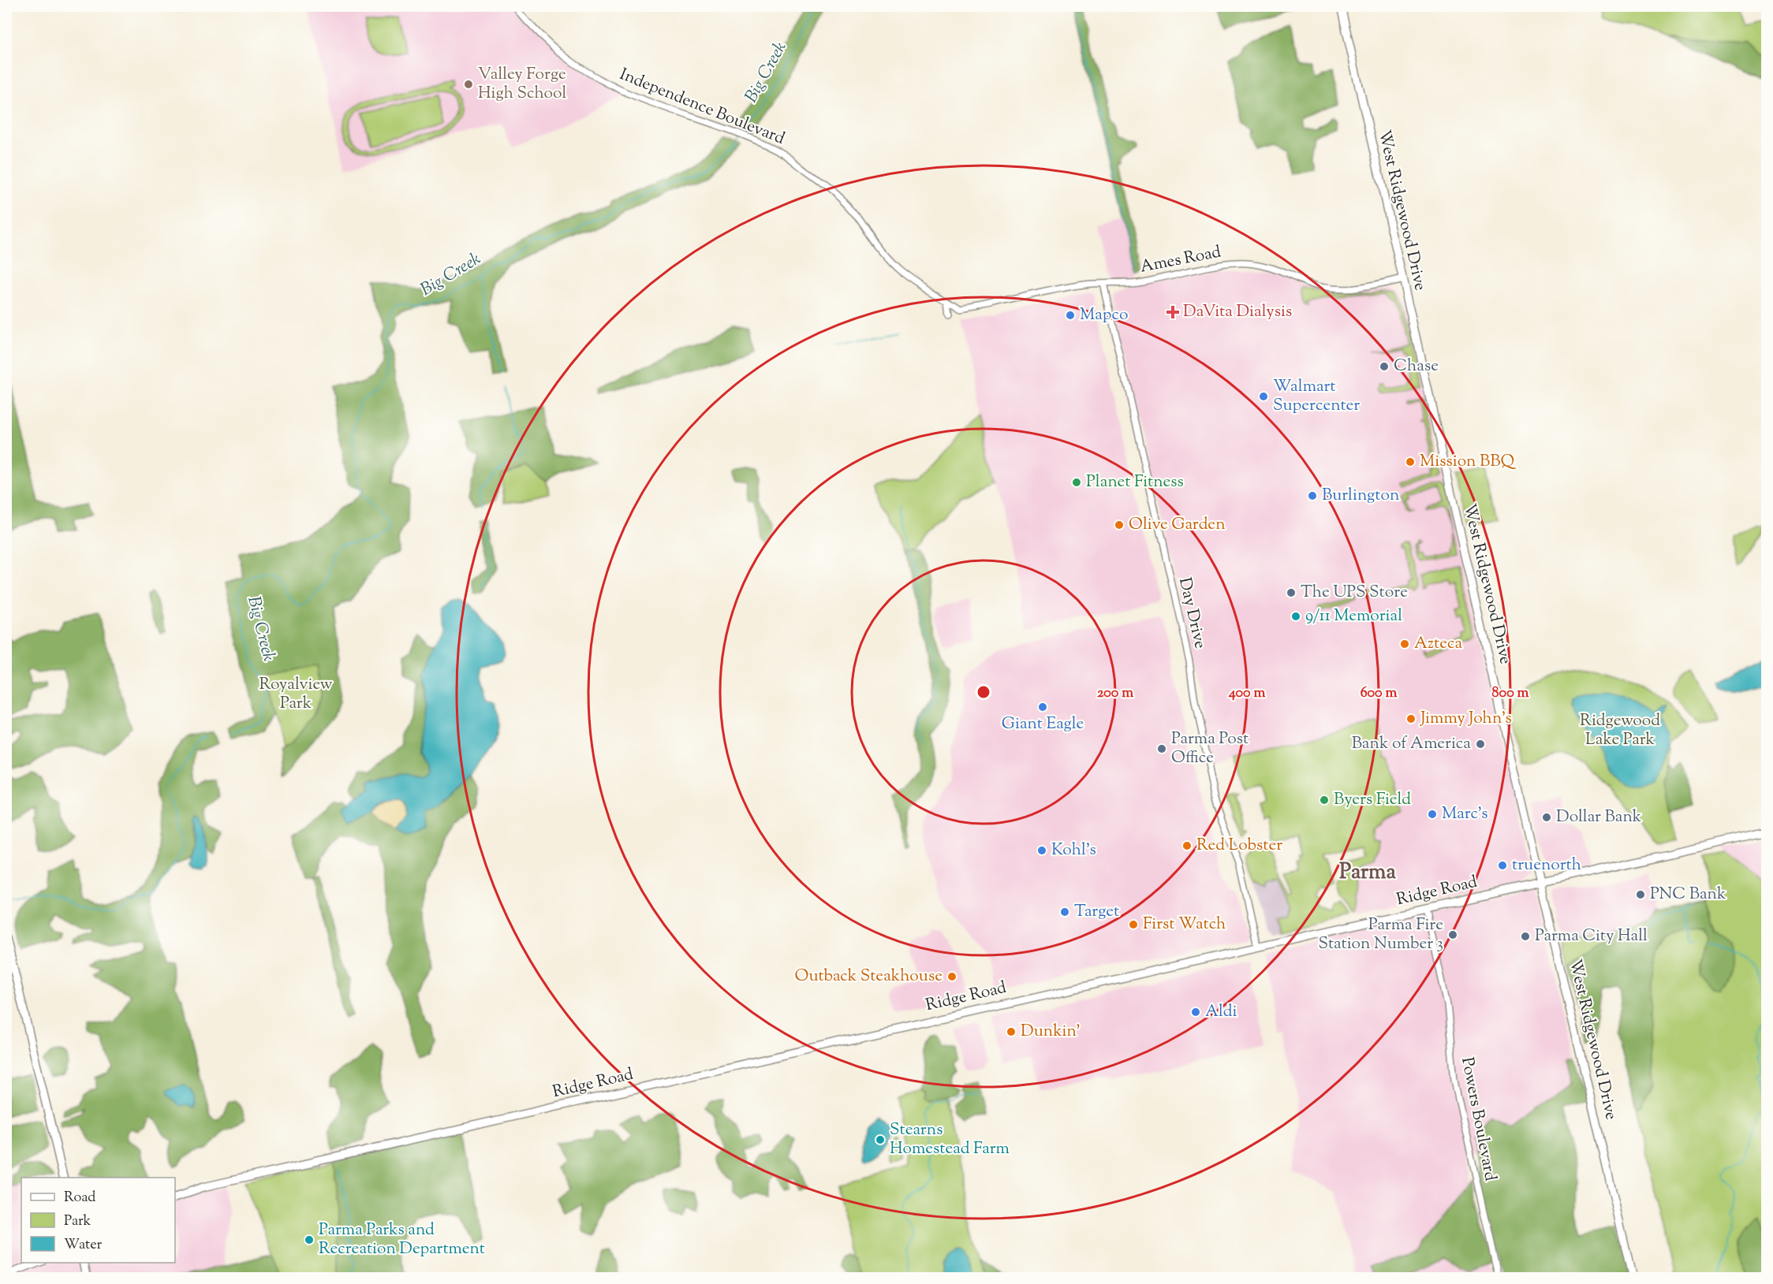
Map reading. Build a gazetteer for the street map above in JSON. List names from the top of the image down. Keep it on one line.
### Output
{"streets":{"main road":["West Ridgewood Drive","Ridge Road"],"street":["Independence Boulevard","Ames Road","Day Drive","Powers Boulevard"]},"crossings":[["Independence Boulevard","Ames Road"],["West Ridgewood Drive","Ames Road"],["West Ridgewood Drive","Ridge Road"],["Ames Road","Day Drive"],["Day Drive","Ridge Road"],["Ridge Road","Powers Boulevard"]],"districts":["Parma"],"water":["Big Creek"],"parks":["Royalview Park","Ridgewood Lake Park"],"places":{"other":["Valley Forge High School","Mapco","Chase","Walmart Supercenter","Mission BBQ","Planet Fitness","Burlington","Olive Garden","The UPS Store","9/11 Memorial","Azteca","Giant Eagle","Jimmy John's","Bank of America","Parma Post Office","Byers Field","Marc's","Dollar Bank","Red Lobster","Kohl's","truenorth","PNC Bank","Target","First Watch","Parma Fire Station Number 3","Parma City Hall","Outback Steakhouse","Aldi","Dunkin'","Stearns Homestead Farm","Parma Parks and Recreation Department"],"health":["DaVita Dialysis"]},"legend":["Road","Park","Water"],"rings":["200 m","400 m","600 m","800 m"]}
